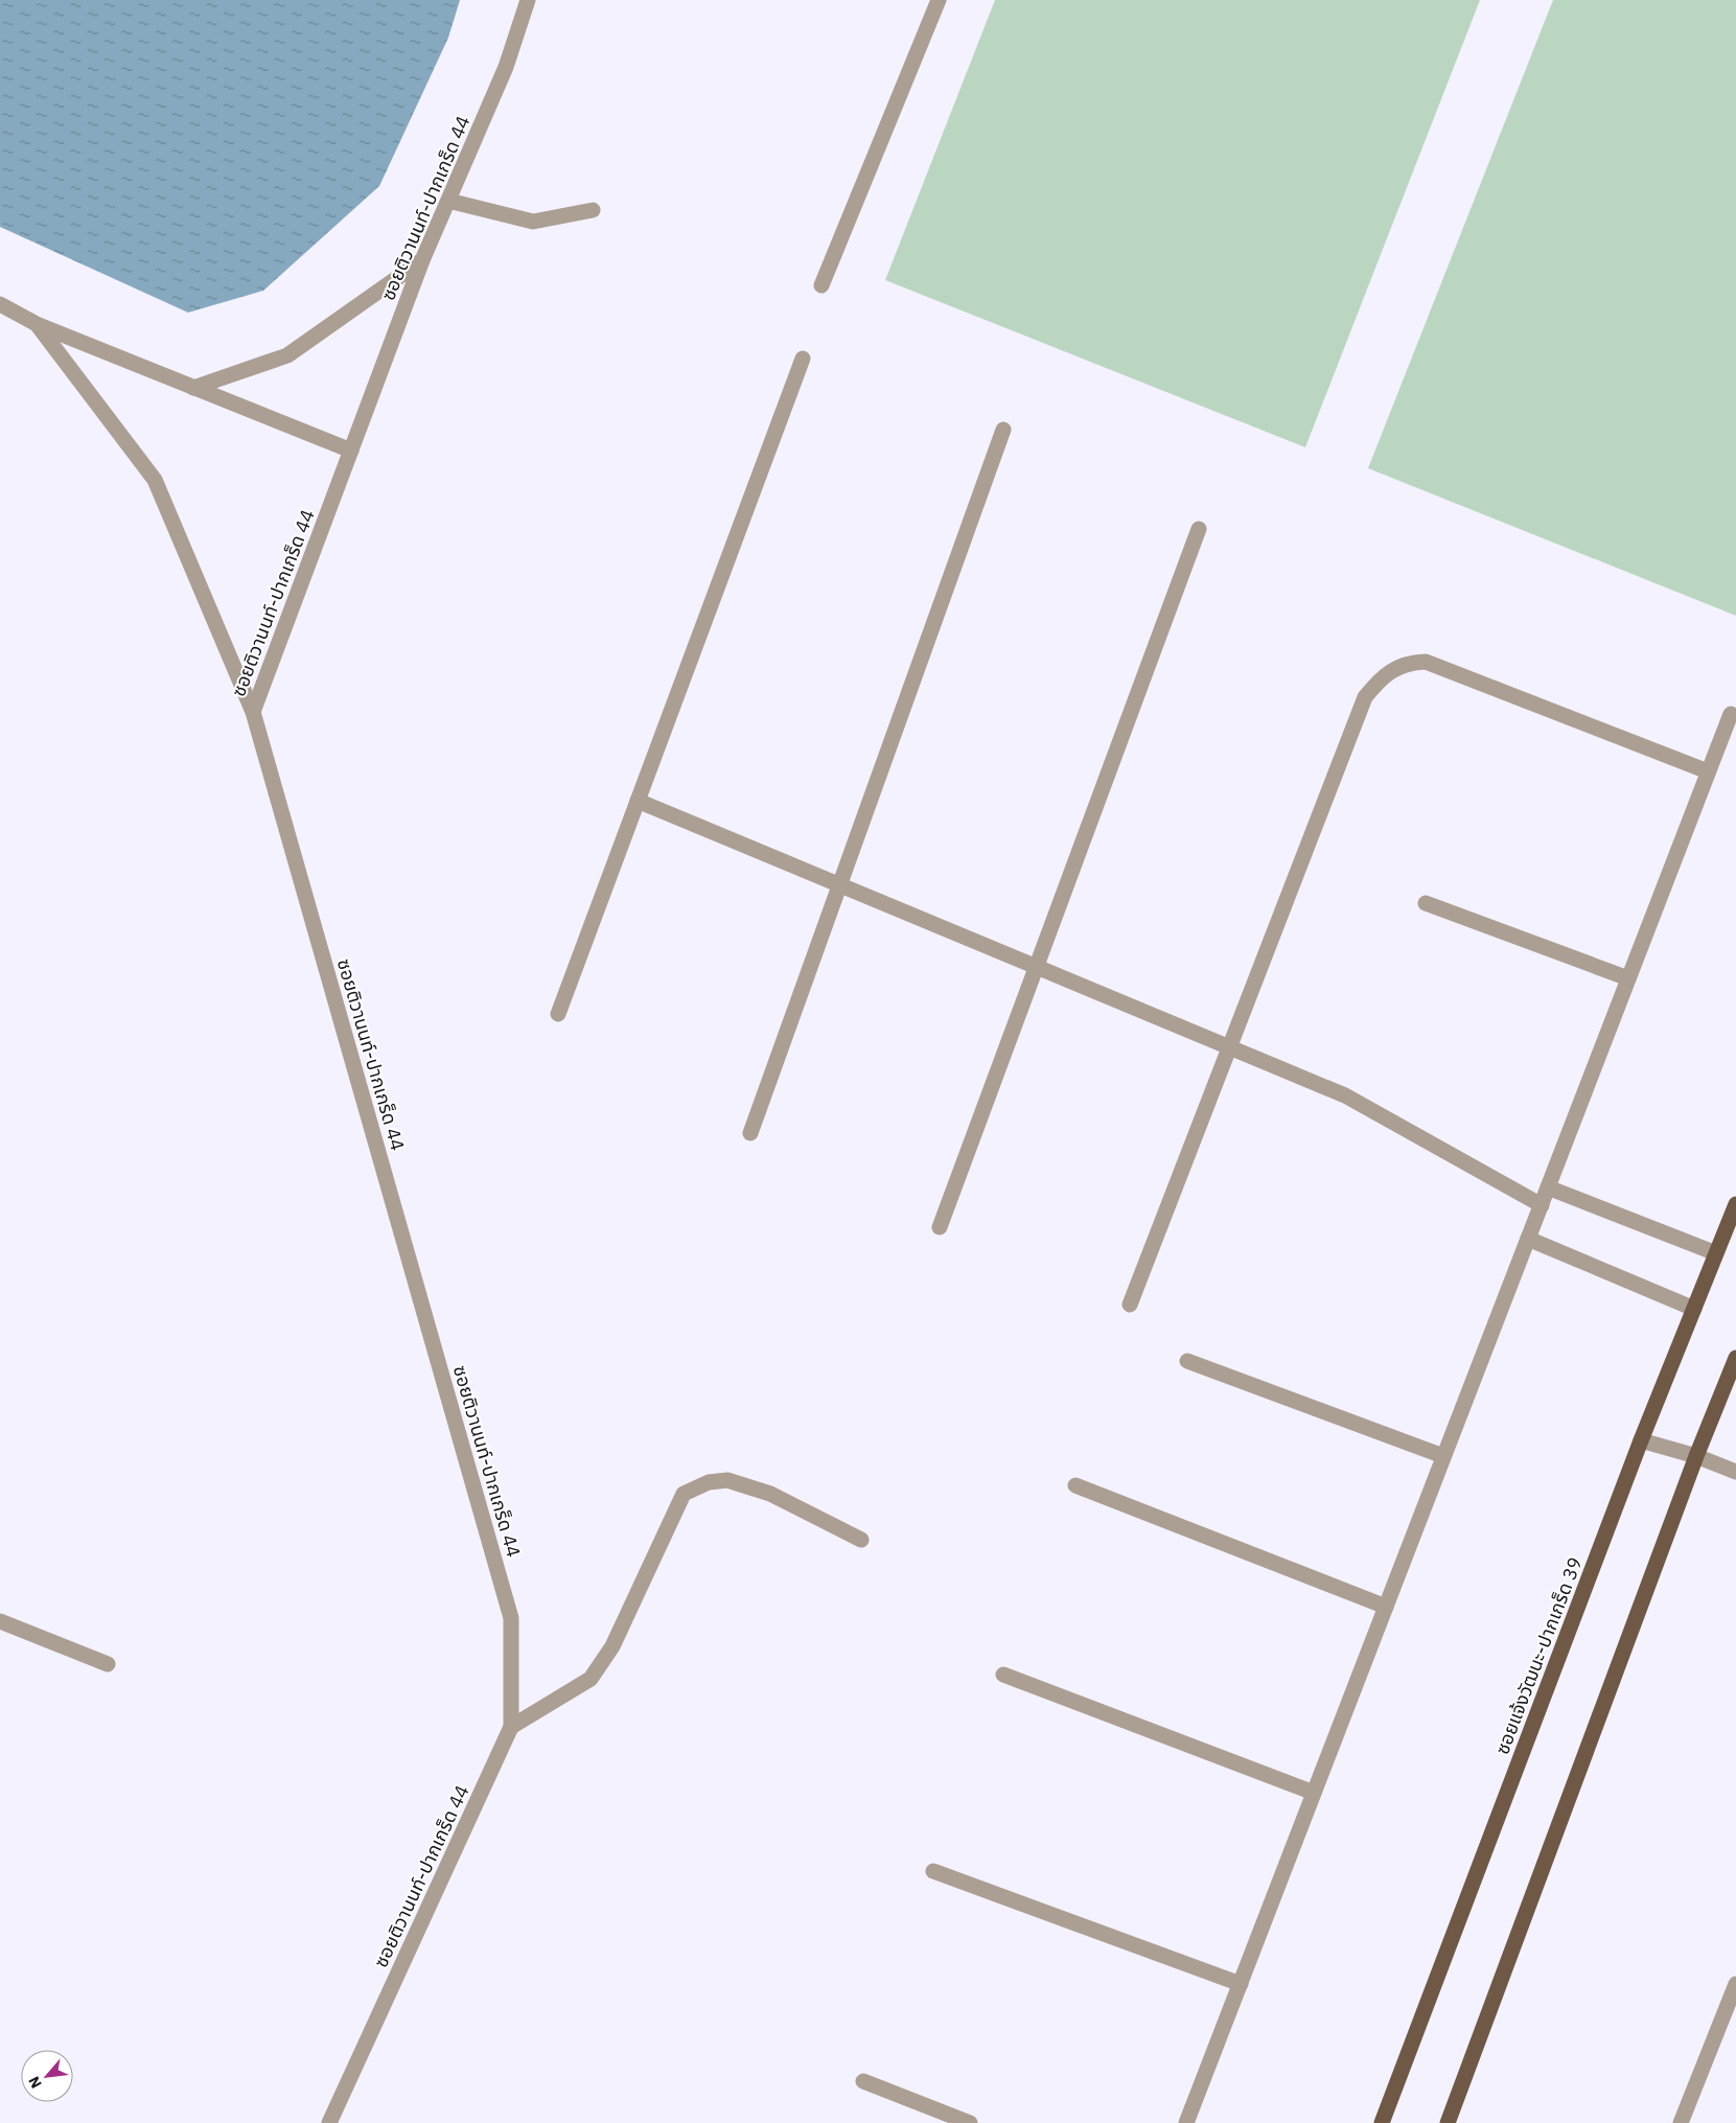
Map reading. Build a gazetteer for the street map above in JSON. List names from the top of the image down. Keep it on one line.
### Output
{"streets":{"main road":["ซอยแจ้งวัฒนะ-ปากเกร็ด 39"],"street":["ซอยติวานนท์-ปากเกร็ด 44"]},"north":"bottom left"}
